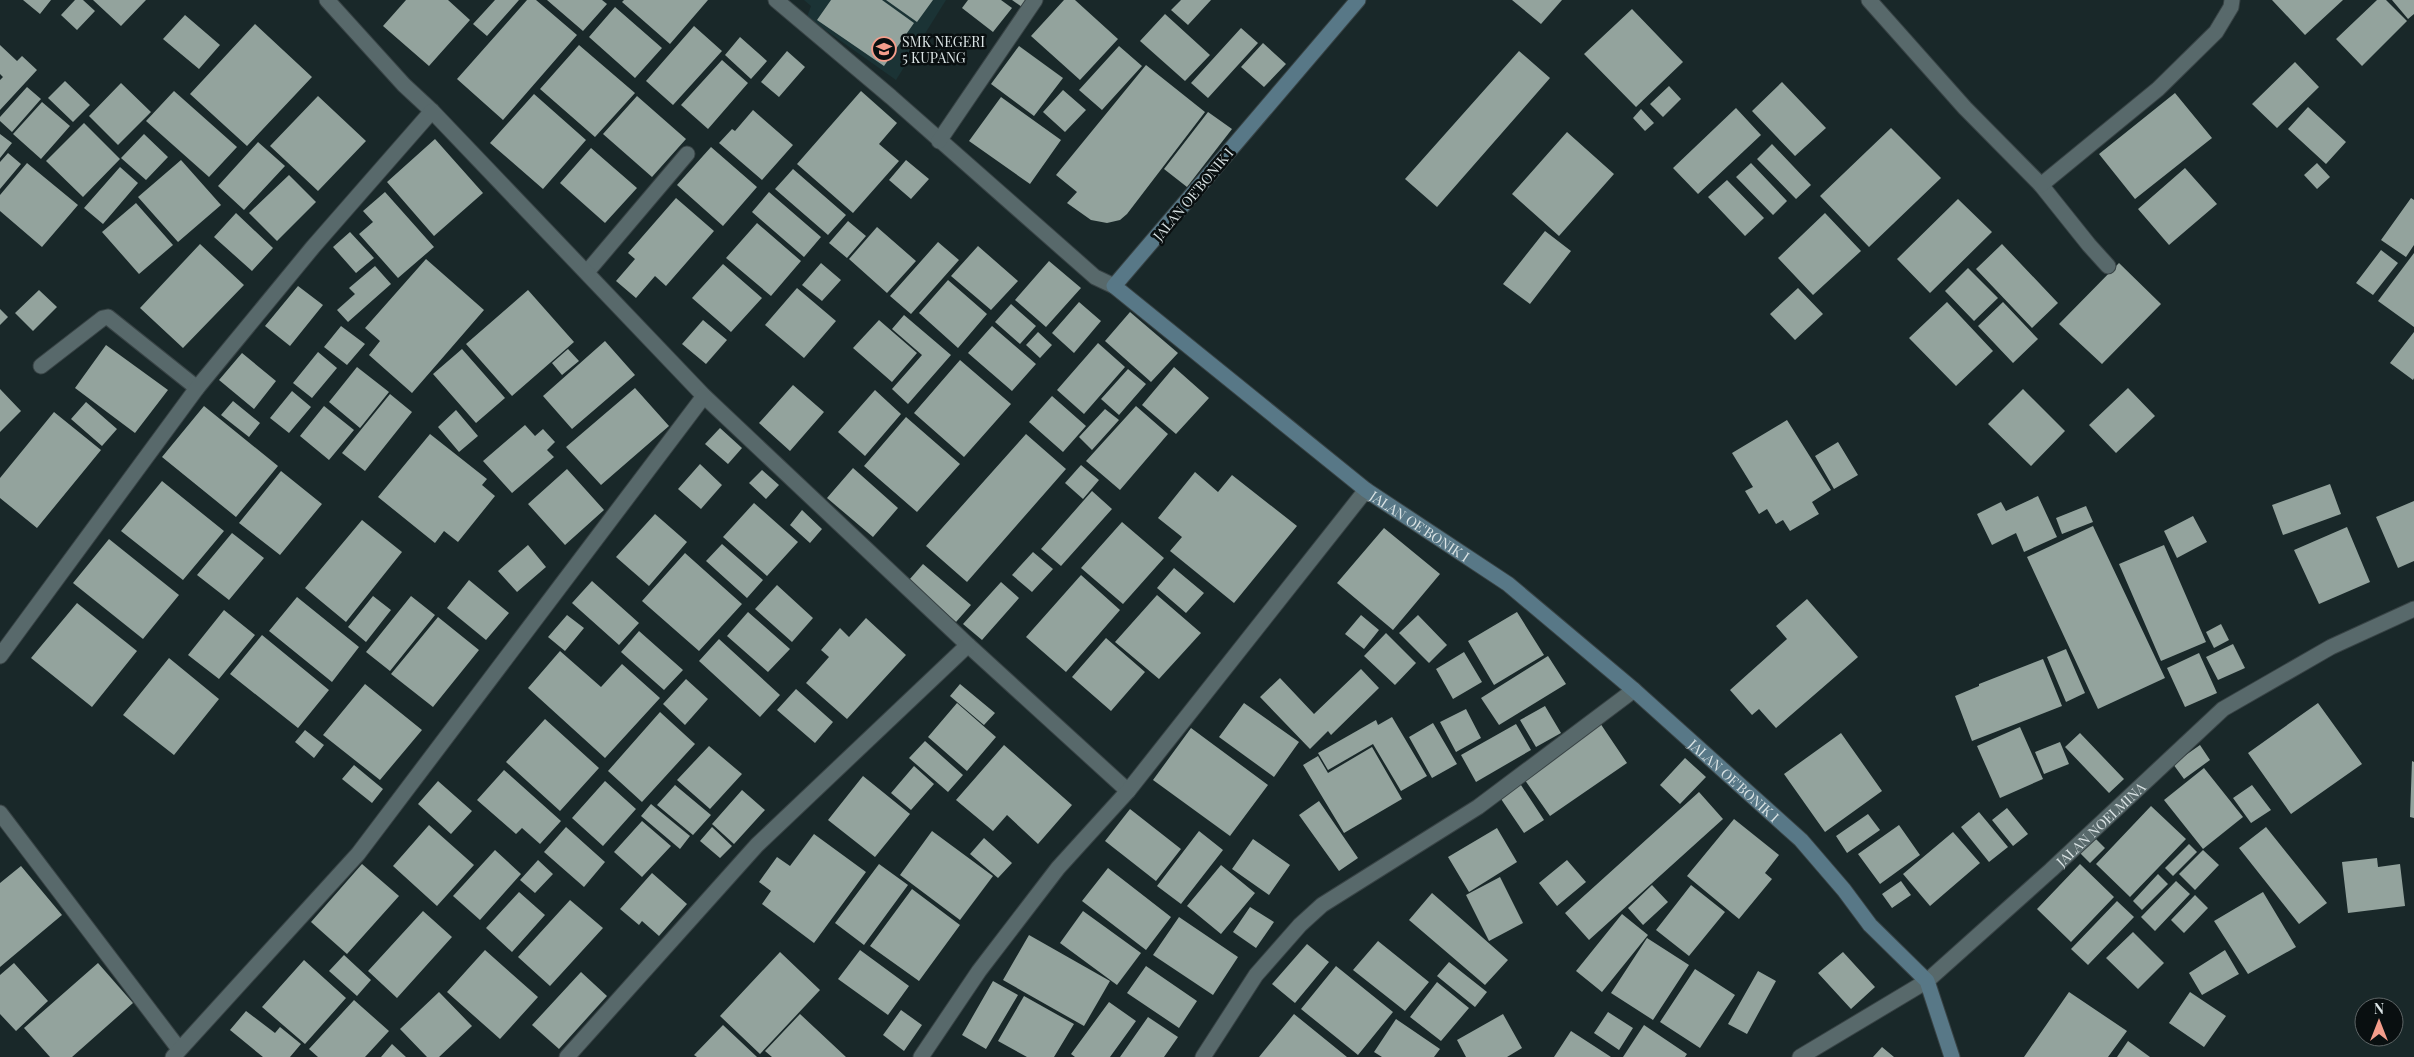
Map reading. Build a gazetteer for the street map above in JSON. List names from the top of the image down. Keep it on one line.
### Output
{"streets":{"street":["JALAN OE'BONIK I","JALAN NOELMINA"]},"crossings":[["JALAN OE'BONIK I","JALAN NOELMINA"]],"places":{"school or university":["SMK NEGERI 5 KUPANG"]},"north":"top"}
